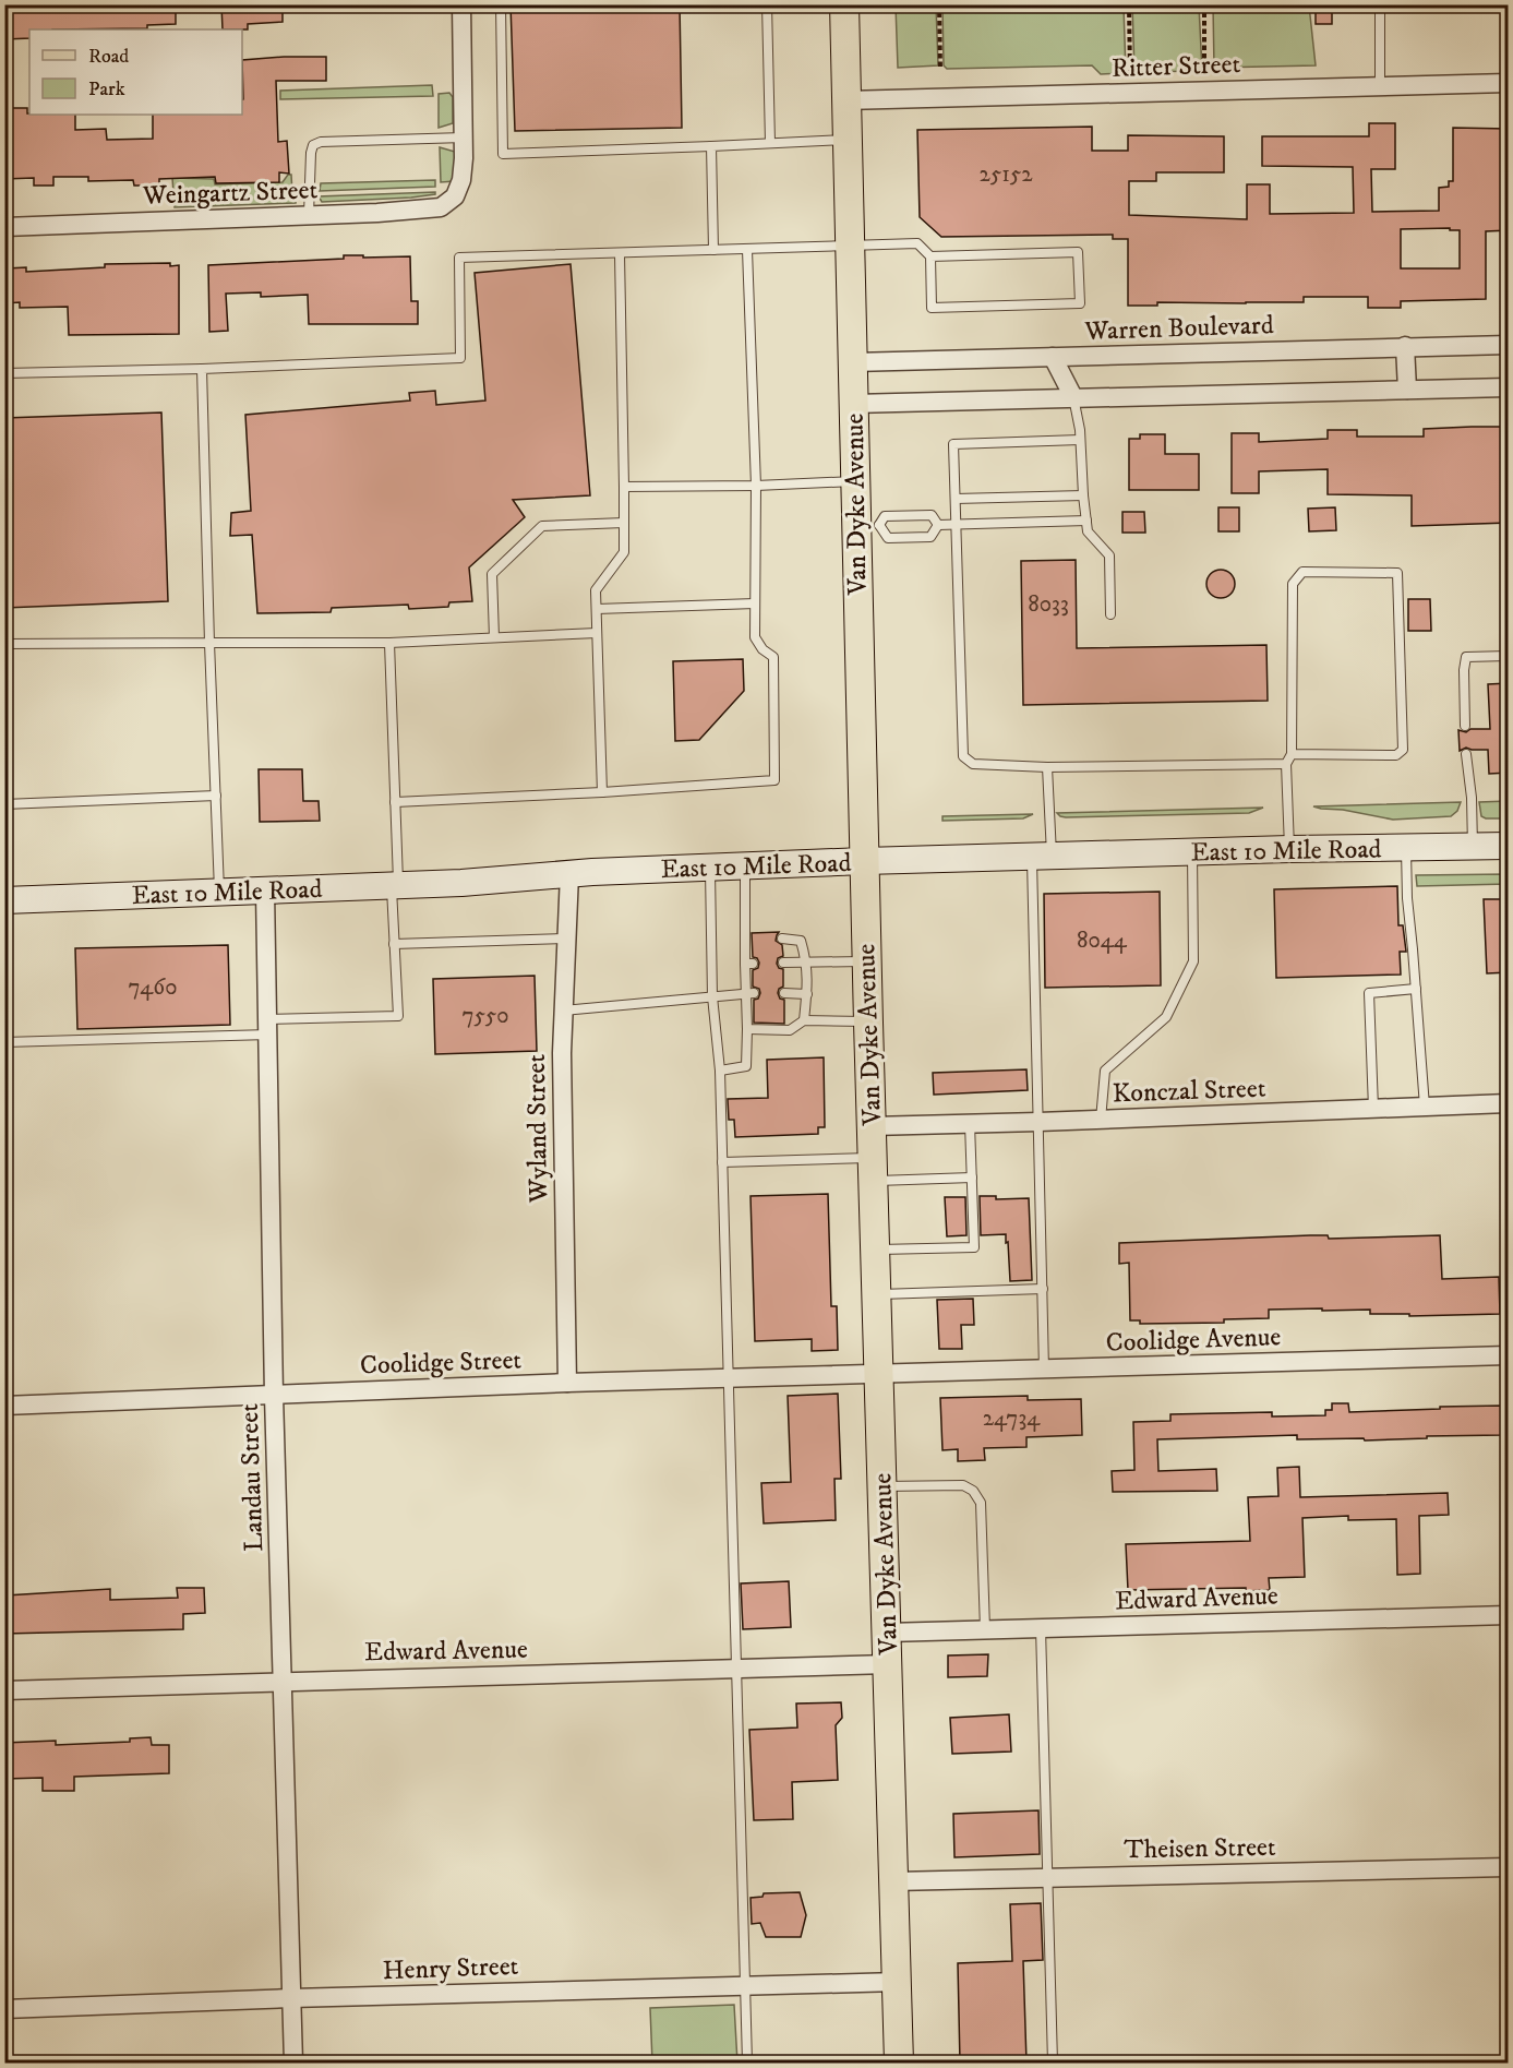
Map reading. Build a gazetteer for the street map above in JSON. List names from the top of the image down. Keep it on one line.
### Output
{"streets":{"main road":["Van Dyke Avenue","East 10 Mile Road"],"street":["Ritter Street","Weingartz Street","Warren Boulevard","Konczal Street","Wyland Street","Coolidge Avenue","Coolidge Street","Landau Street","Edward Avenue","Theisen Street","Henry Street"]},"crossings":[["Ritter Street","Van Dyke Avenue"],["Warren Boulevard","Van Dyke Avenue"],["Van Dyke Avenue","East 10 Mile Road"],["Van Dyke Avenue","Konczal Street"],["Van Dyke Avenue","Coolidge Avenue"],["Van Dyke Avenue","Coolidge Street"],["Van Dyke Avenue","Edward Avenue"],["Van Dyke Avenue","Theisen Street"],["Van Dyke Avenue","Henry Street"],["East 10 Mile Road","Wyland Street"],["East 10 Mile Road","Landau Street"],["Wyland Street","Coolidge Street"],["Coolidge Avenue","Coolidge Street"],["Coolidge Street","Landau Street"],["Landau Street","Edward Avenue"],["Landau Street","Henry Street"]],"house_numbers":["25152","8033","8044","7460","7550","24734"],"legend":["Road","Park"]}
